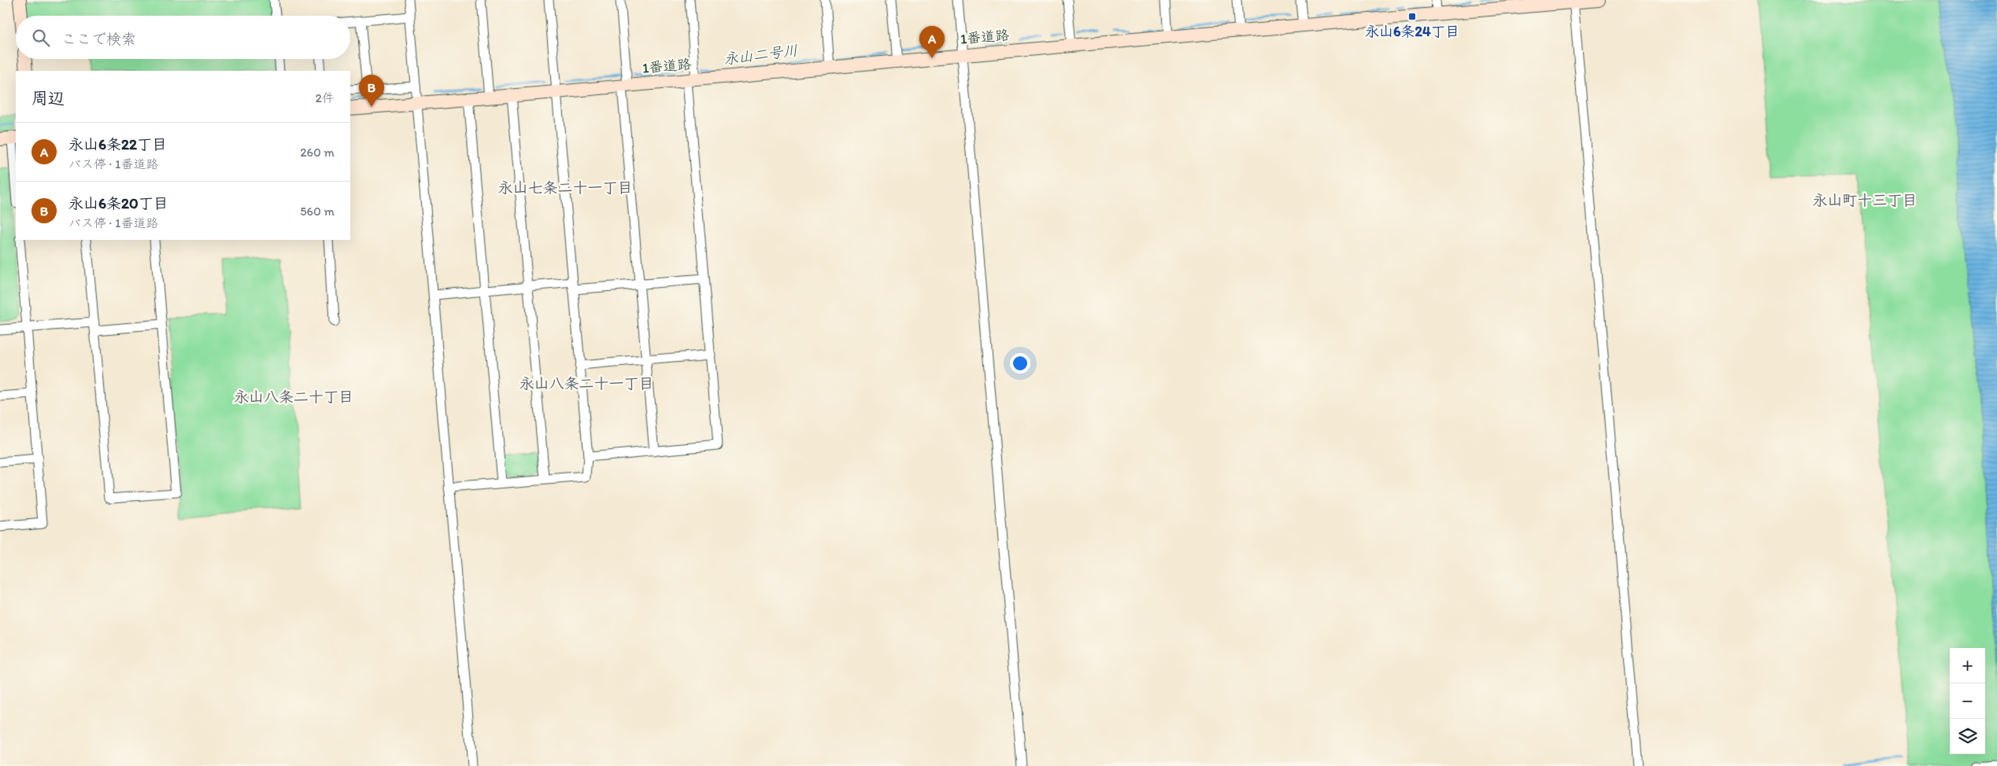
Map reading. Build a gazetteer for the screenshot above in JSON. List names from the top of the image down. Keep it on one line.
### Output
{"streets":{"street":["1番道路"]},"districts":["永山七条二十一丁目","永山町十三丁目","永山八条二十一丁目","永山八条二十丁目"],"water":["永山二号川"],"places":{"transit":["永山6条24丁目"]},"page":{"search":"ここで検索","pins":["A","B"],"heading":["周辺","2件"],"list":[{"mark":"A","name":"永山6条22丁目","note":"バス停 · 1番道路","value":"260 m"},{"mark":"B","name":"永山6条20丁目","note":"バス停 · 1番道路","value":"560 m"}],"map_buttons":["+","−"]}}
